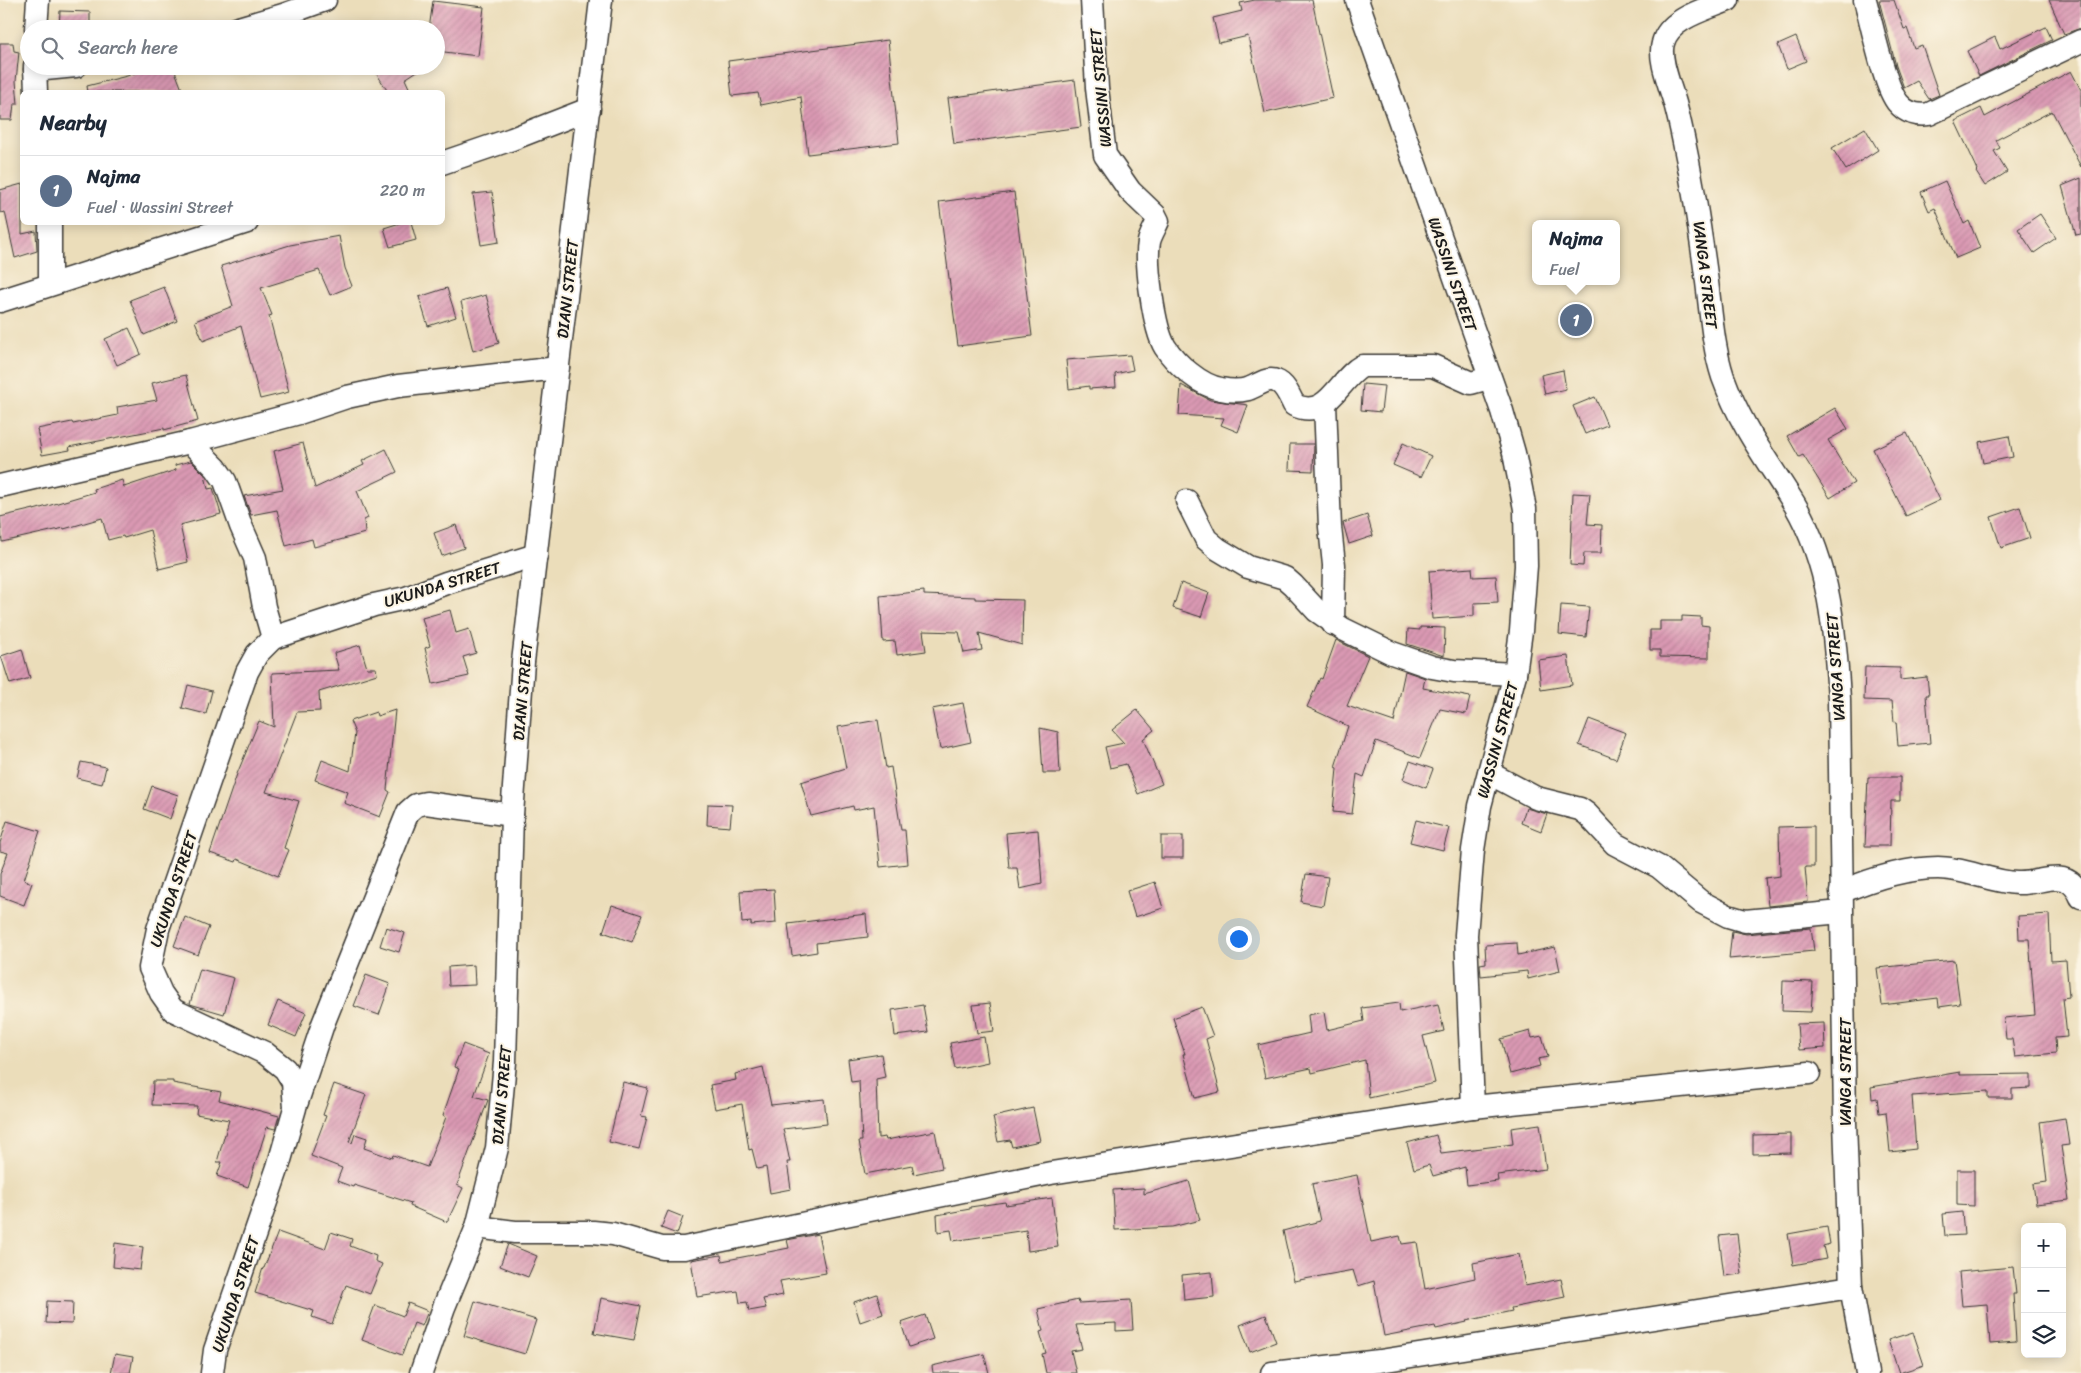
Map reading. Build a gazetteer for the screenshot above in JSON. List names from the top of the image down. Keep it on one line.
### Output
{"streets":{"street":["WASSINI STREET","VANGA STREET","DIANI STREET","UKUNDA STREET"]},"crossings":[["DIANI STREET","UKUNDA STREET"]],"page":{"search":"Search here","heading":"Nearby","list":[{"mark":"1","name":"Najma","note":"Fuel · Wassini Street","value":"220 m"}],"popup":["Najma","Fuel"],"pins":"1","map_buttons":["+","−"]}}
